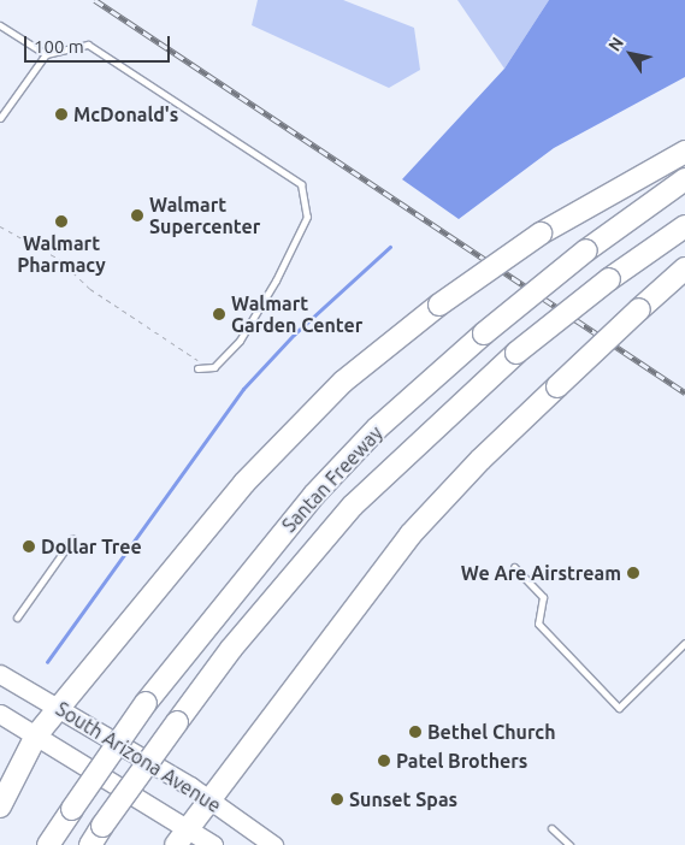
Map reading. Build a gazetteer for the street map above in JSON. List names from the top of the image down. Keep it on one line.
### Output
{"streets":{"highway":["Santan Freeway"],"main road":["South Arizona Avenue"]},"places":["McDonald's","Walmart Supercenter","Walmart Pharmacy","Walmart Garden Center","Dollar Tree","We Are Airstream","Bethel Church","Patel Brothers","Sunset Spas"],"scale_bar":"100 m","north":"top left"}
